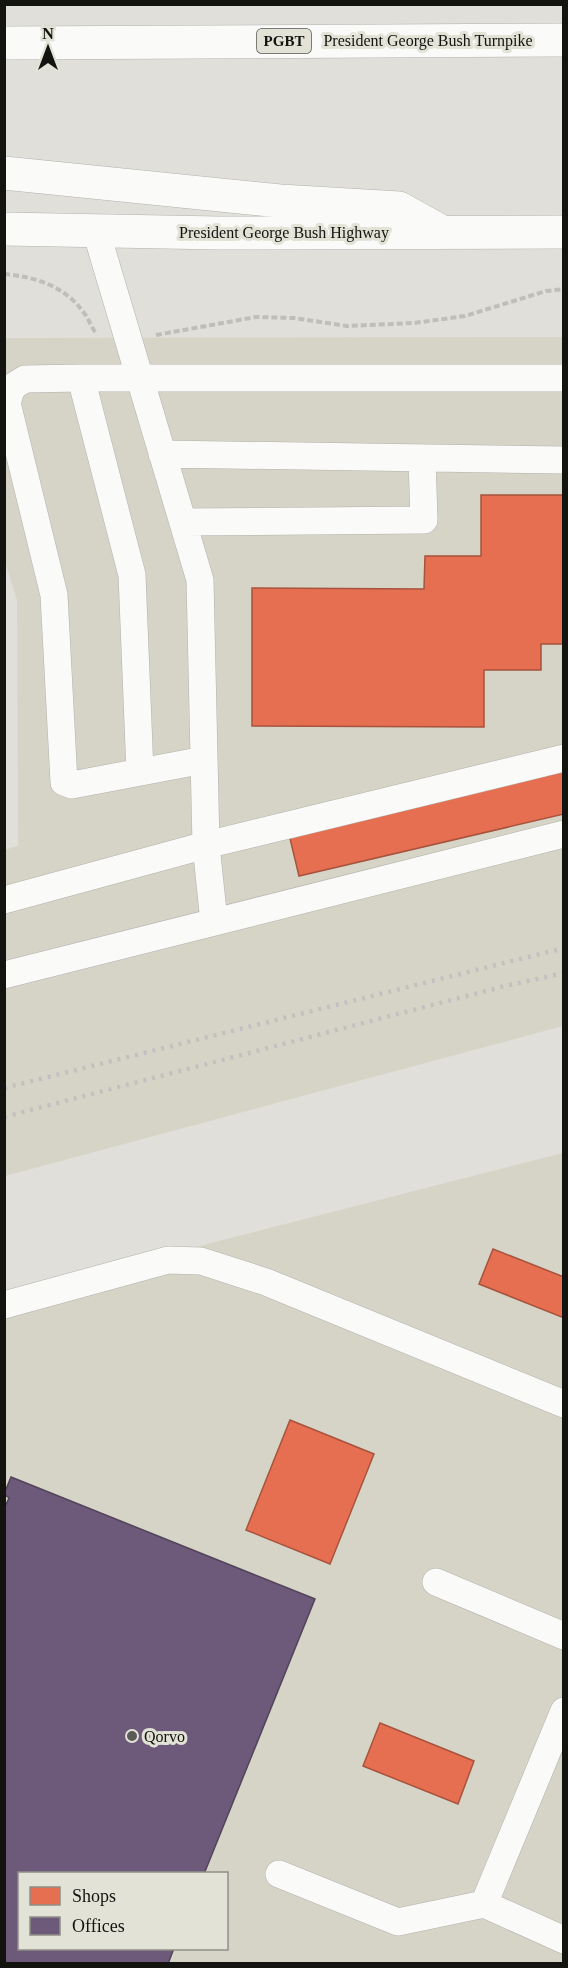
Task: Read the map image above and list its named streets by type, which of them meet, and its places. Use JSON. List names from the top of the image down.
{
  "streets": {
    "main road": ["President George Bush Turnpike", "PGBT", "President George Bush Highway"]
  },
  "places": ["Qorvo"],
  "legend": ["Shops", "Offices"],
  "north": "top"
}
